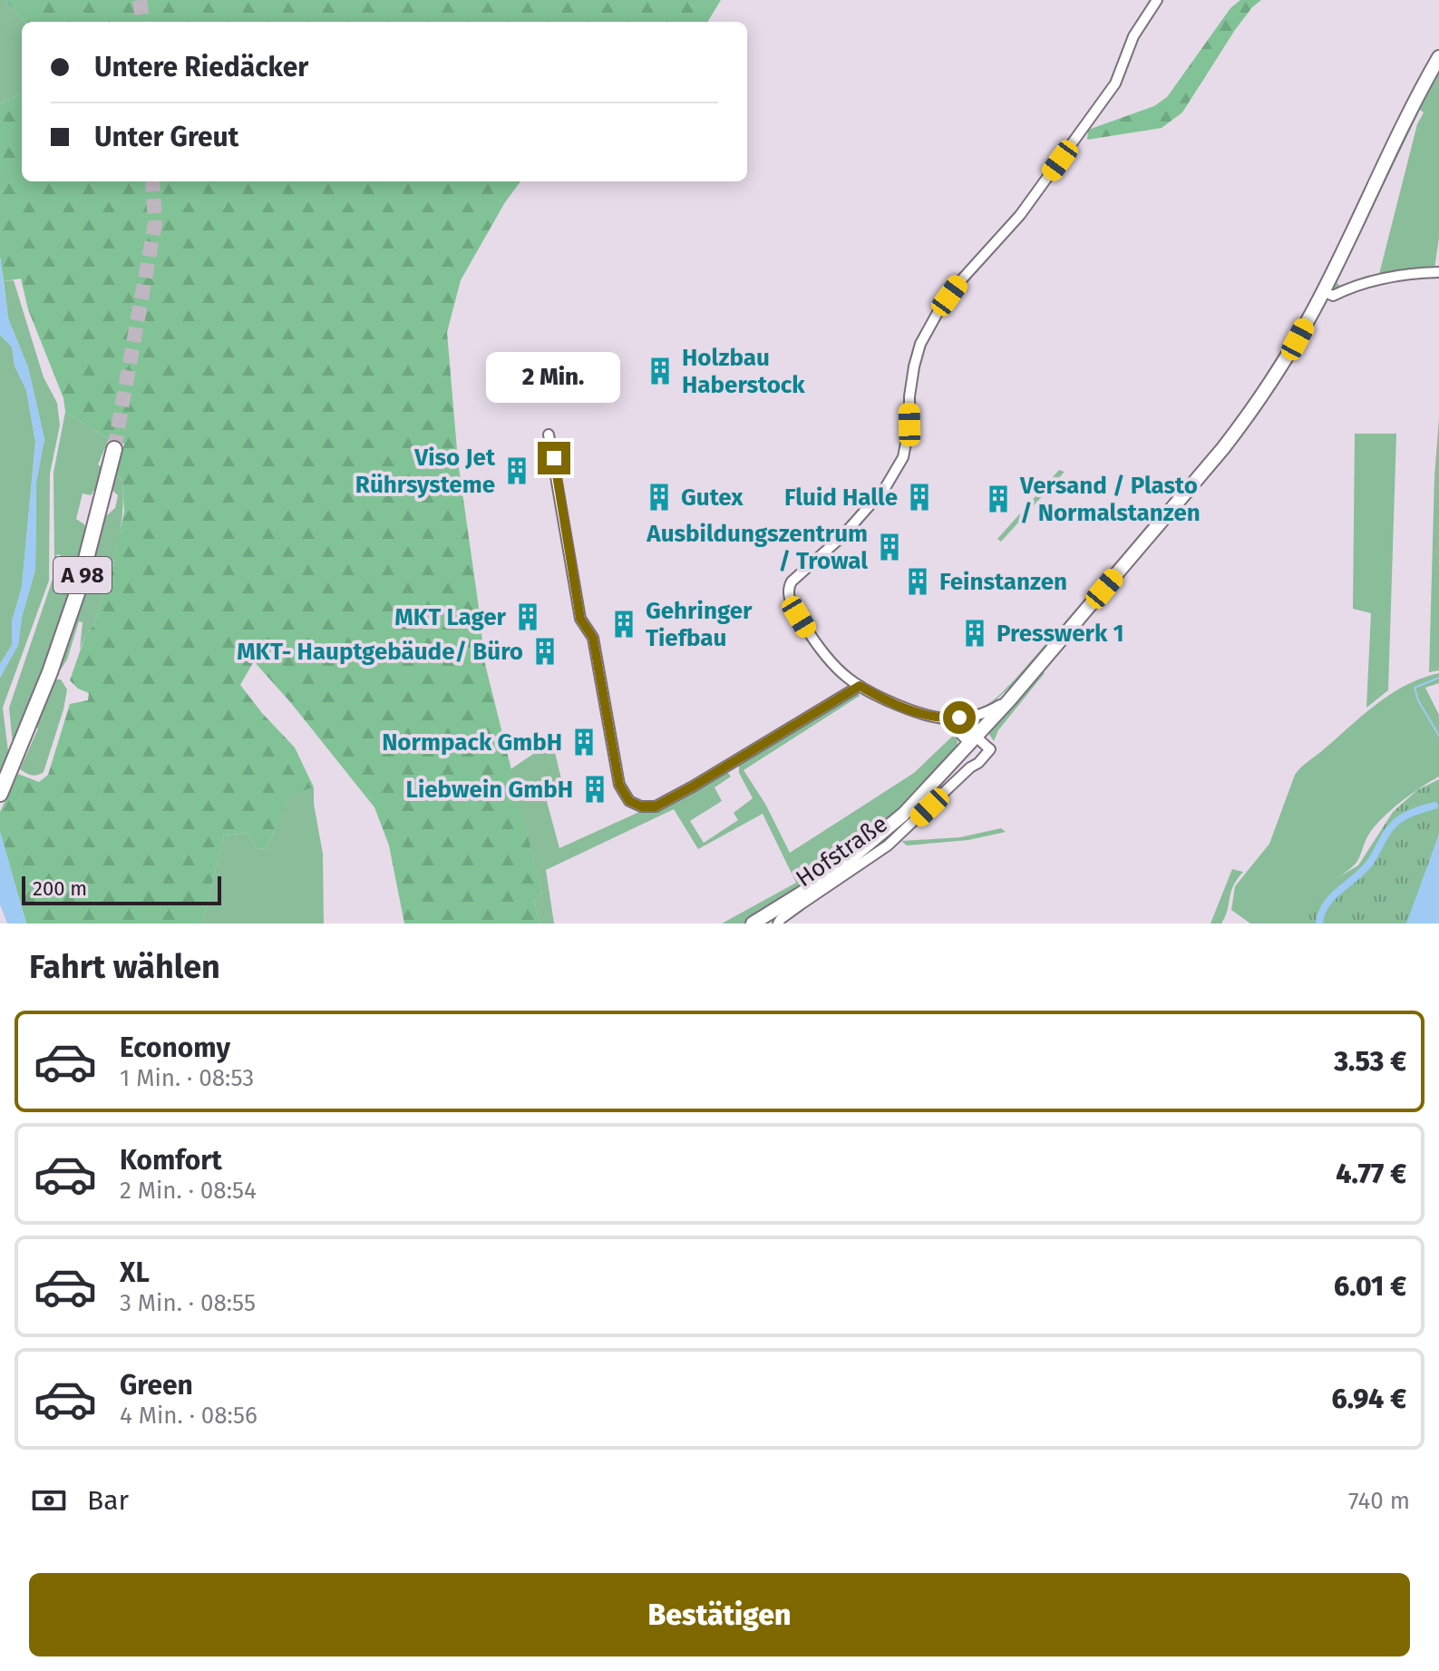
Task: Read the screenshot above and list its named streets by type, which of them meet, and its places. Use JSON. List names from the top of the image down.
{
  "streets": {
    "highway": ["A 98"],
    "street": ["Hofstraße"]
  },
  "places": {
    "building": [
      "Holzbau Haberstock",
      "Viso Jet Rührsysteme",
      "Gutex",
      "Fluid Halle",
      "Versand / Plasto / Normalstanzen",
      "Ausbildungszentrum / Trowal",
      "Feinstanzen",
      "MKT Lager",
      "Gehringer Tiefbau",
      "Presswerk 1",
      "MKT- Hauptgebäude/ Büro",
      "Normpack GmbH",
      "Liebwein GmbH"
    ]
  },
  "scale_bar": "200 m",
  "page": {
    "banner": ["Untere Riedäcker", "Unter Greut"],
    "bubble": "2 Min.",
    "scale": "200 m",
    "heading": "Fahrt wählen",
    "list": [
      {
        "name": "Economy",
        "note": "1 Min. · 08:53",
        "value": "3.53 €"
      },
      {
        "name": "Komfort",
        "note": "2 Min. · 08:54",
        "value": "4.77 €"
      },
      {
        "name": "XL",
        "note": "3 Min. · 08:55",
        "value": "6.01 €"
      },
      {
        "name": "Green",
        "note": "4 Min. · 08:56",
        "value": "6.94 €"
      }
    ],
    "pay": ["Bar", "740 m"],
    "buttons": "Bestätigen"
  }
}
